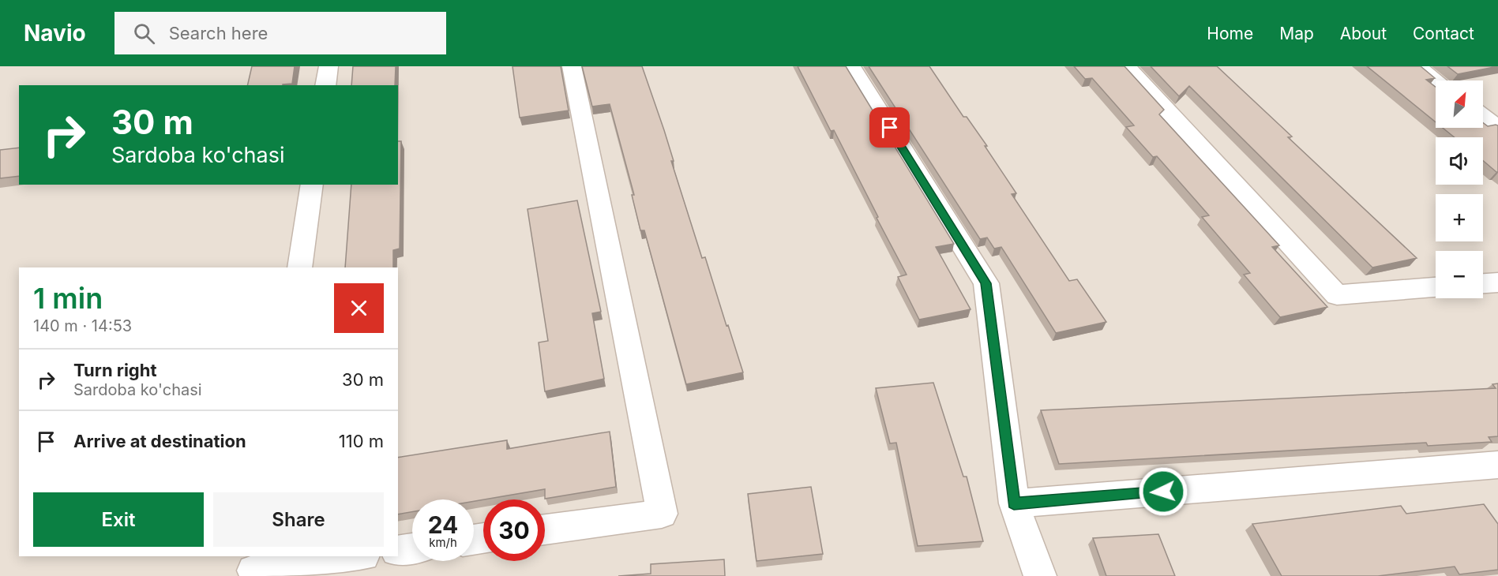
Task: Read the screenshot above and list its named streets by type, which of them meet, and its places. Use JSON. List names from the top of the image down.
{
  "north": "top right",
  "page": {
    "header": "Navio",
    "search": "Search here",
    "nav": [
      "Home",
      "Map",
      "About",
      "Contact"
    ],
    "map_buttons": ["+", "−"],
    "turn": ["30 m", "Sardoba ko'chasi"],
    "heading": ["1 min", "140 m · 14:53"],
    "list": [
      {
        "name": "Turn right",
        "note": "Sardoba ko'chasi",
        "value": "30 m"
      },
      {
        "name": "Arrive at destination",
        "value": "110 m"
      }
    ],
    "buttons": ["Exit", "Share"],
    "speed": "24 km/h",
    "limit": "30"
  }
}
